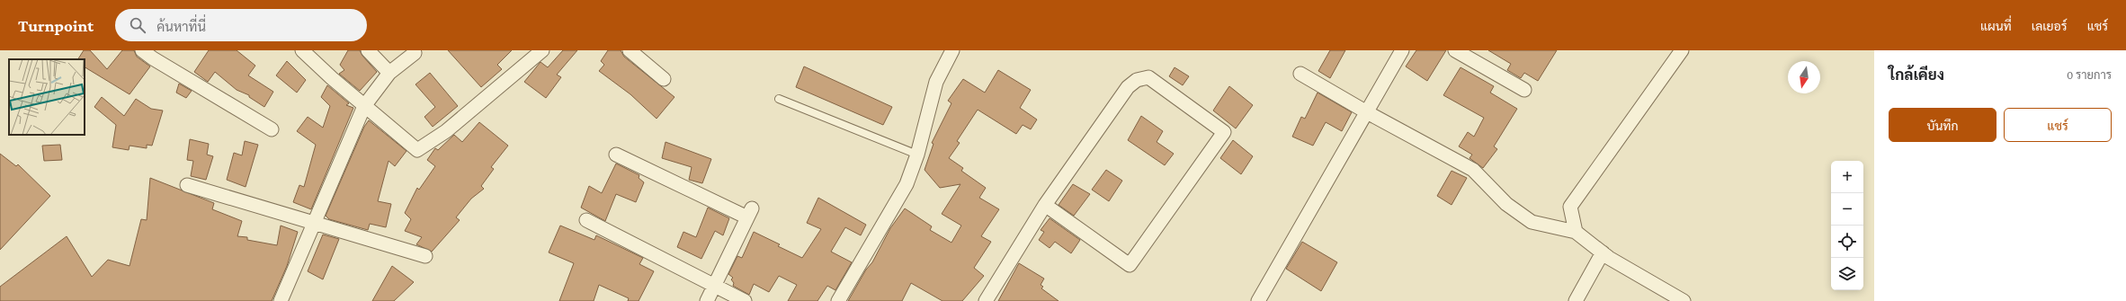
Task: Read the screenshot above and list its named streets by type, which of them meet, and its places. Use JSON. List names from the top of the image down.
{
  "north": "bottom",
  "page": {
    "header": "Turnpoint",
    "search": "ค้นหาที่นี่",
    "nav": ["แผนที่", "เลเยอร์", "แชร์"],
    "heading": ["ใกล้เคียง", "0 รายการ"],
    "buttons": ["บันทึก", "แชร์"],
    "map_buttons": ["+", "−"]
  }
}
